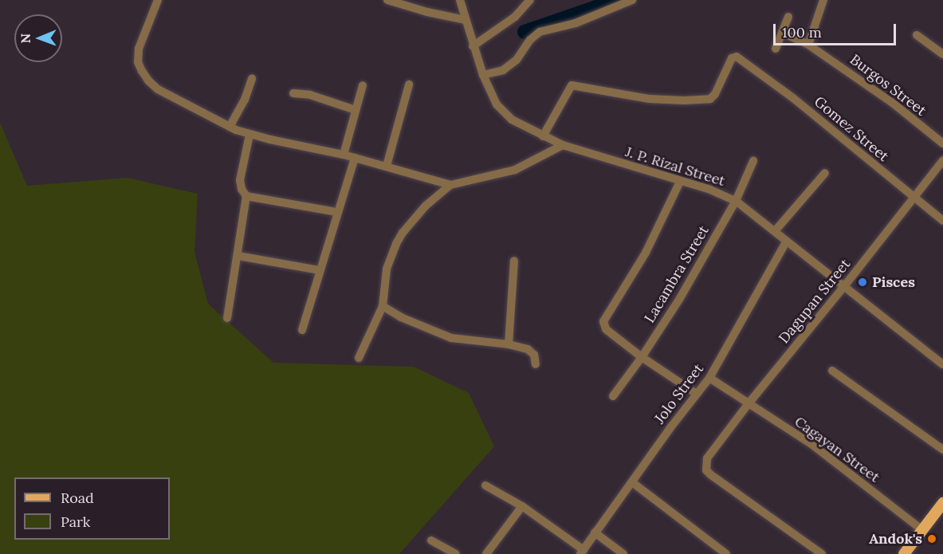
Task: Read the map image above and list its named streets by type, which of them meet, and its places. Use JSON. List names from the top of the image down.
{
  "streets": {
    "street": [
      "Burgos Street",
      "Gomez Street",
      "J. P. Rizal Street",
      "Lacambra Street",
      "Dagupan Street",
      "Jolo Street",
      "Cagayan Street"
    ]
  },
  "crossings": [
    ["Gomez Street", "J. P. Rizal Street"],
    ["Gomez Street", "Dagupan Street"],
    ["J. P. Rizal Street", "Lacambra Street"],
    ["J. P. Rizal Street", "Dagupan Street"],
    ["J. P. Rizal Street", "Jolo Street"],
    ["Dagupan Street", "Cagayan Street"],
    ["Jolo Street", "Cagayan Street"]
  ],
  "places": ["Pisces", "Andok's"],
  "legend": ["Road", "Park"],
  "scale_bar": "100 m",
  "north": "left"
}
